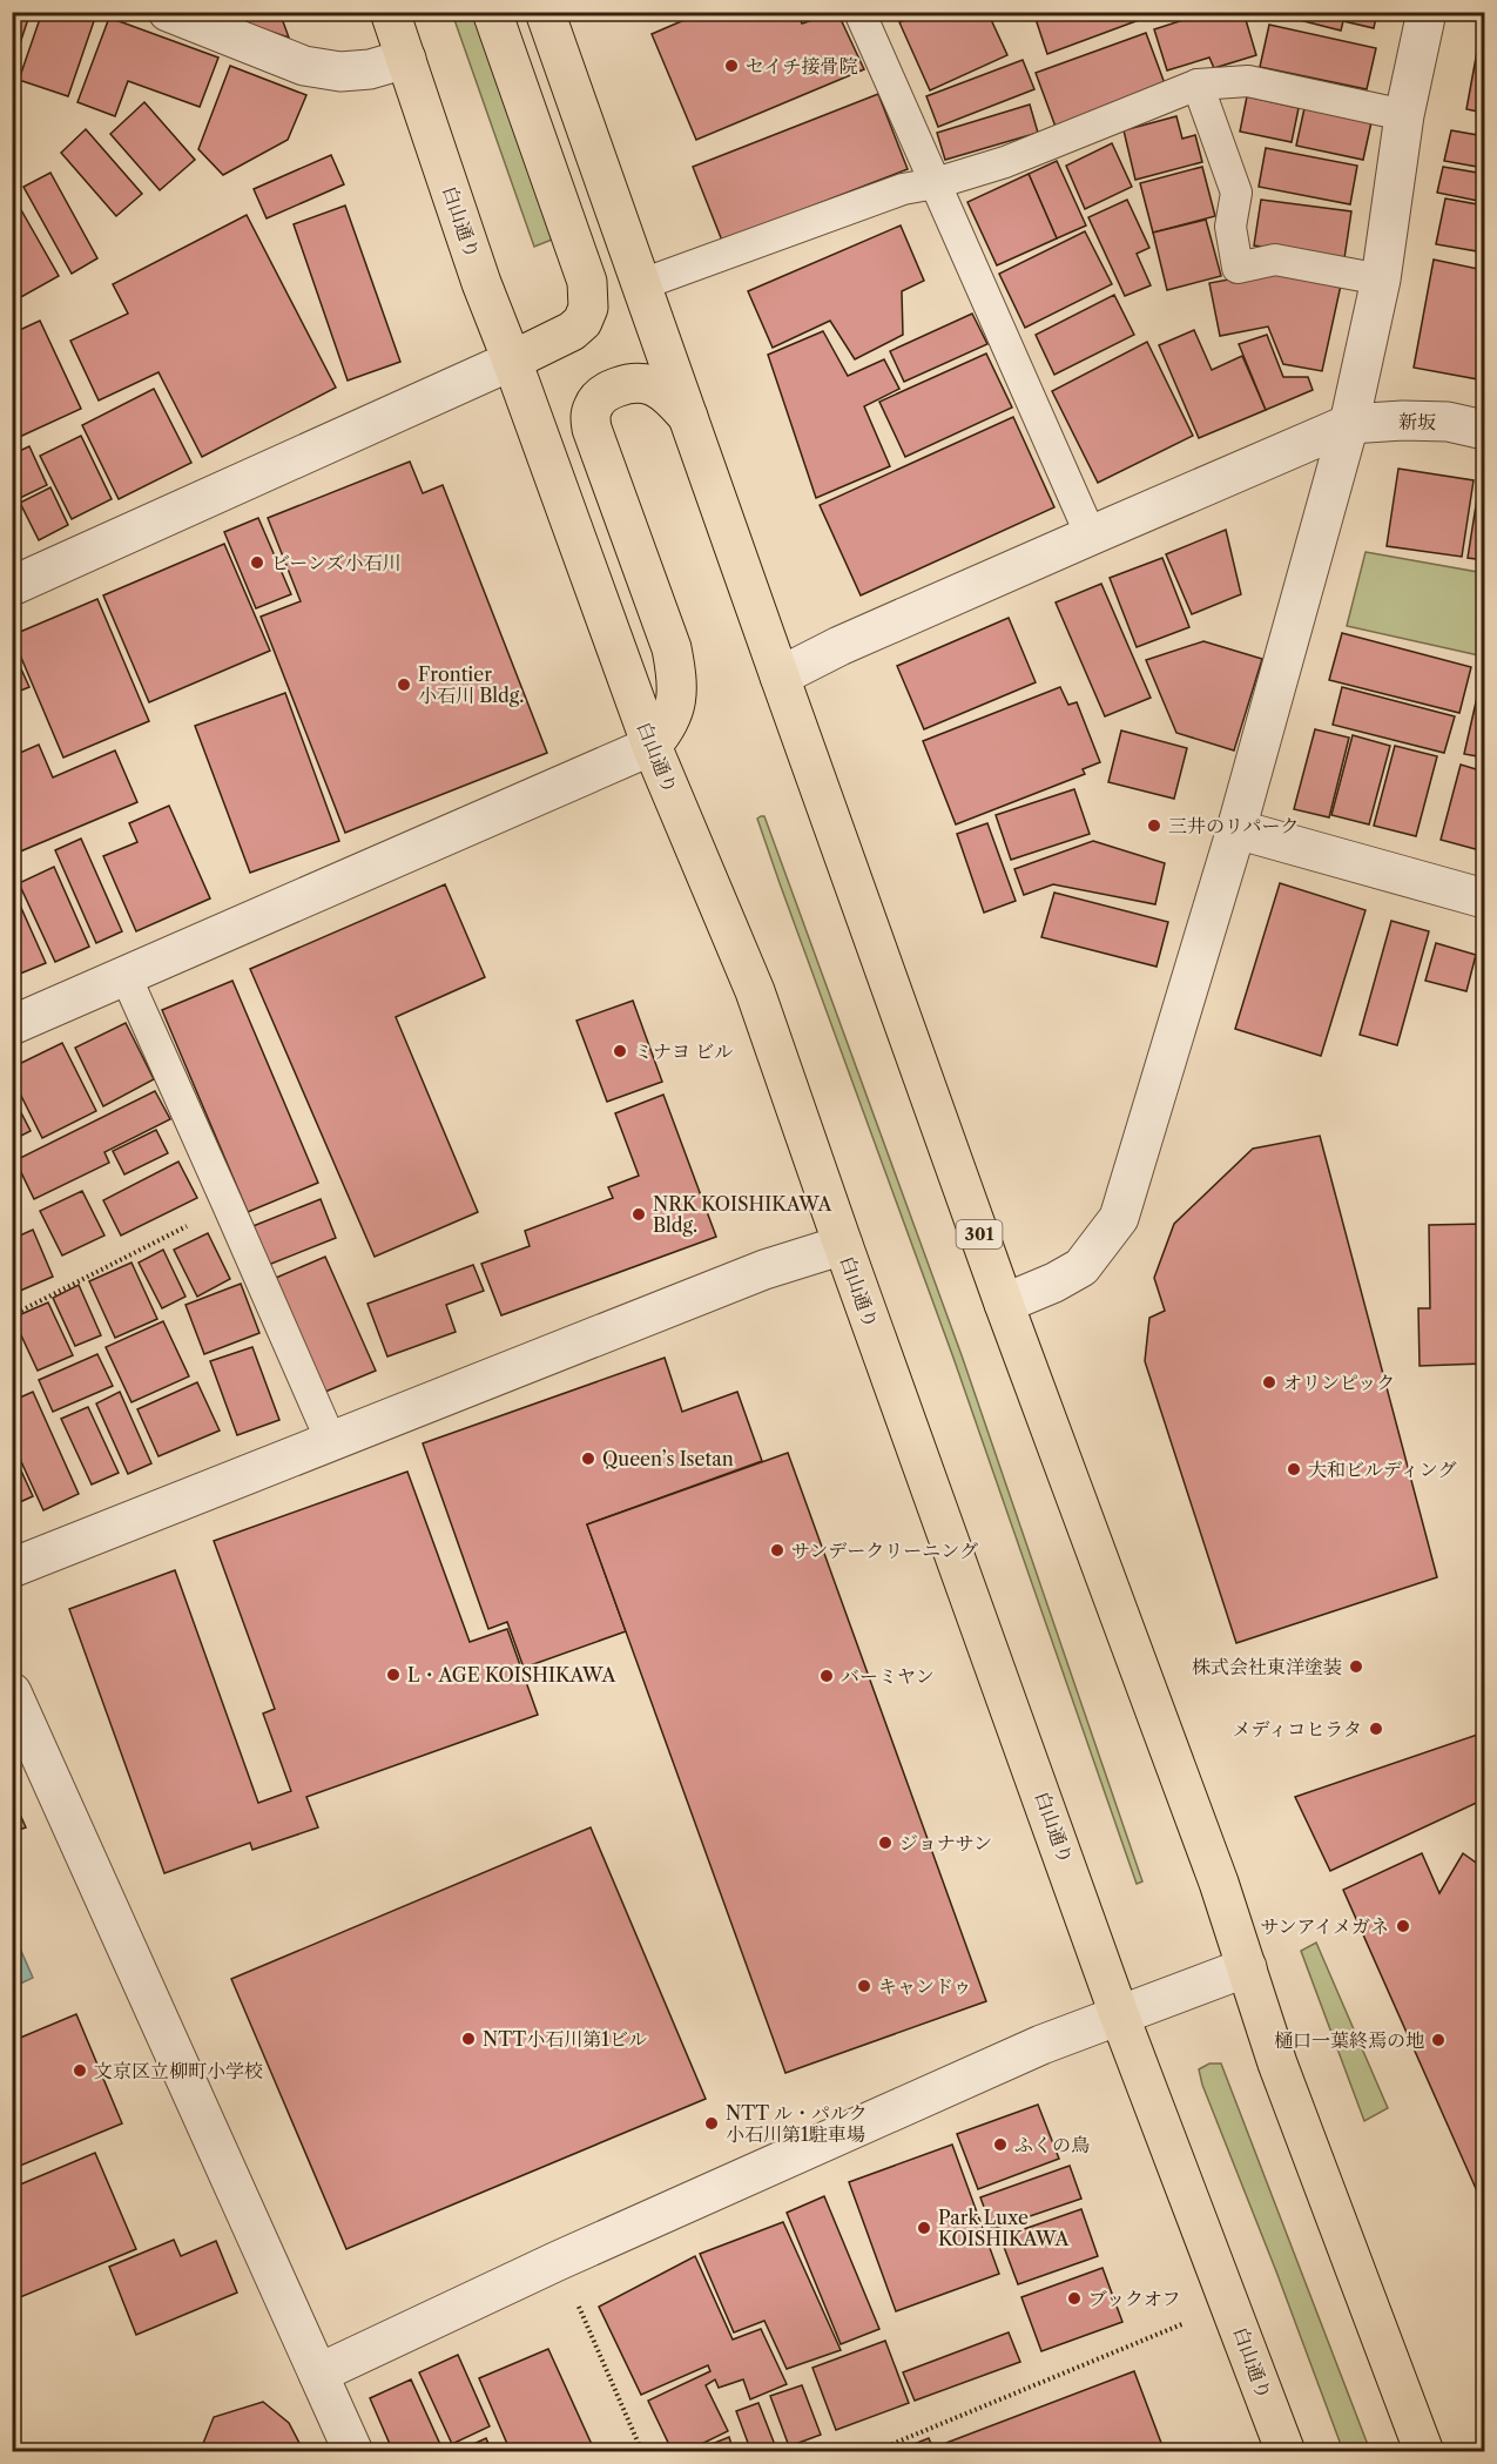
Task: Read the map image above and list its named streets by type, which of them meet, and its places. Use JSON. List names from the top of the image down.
{
  "streets": {
    "main road": ["白山通り", "301"],
    "street": ["新坂"]
  },
  "crossings": [
    ["新坂", "301"]
  ],
  "places": [
    "セイチ接骨院",
    "ビーンズ小石川",
    "Frontier 小石川 Bldg.",
    "三井のリパーク",
    "ミナヨ ビル",
    "NRK KOISHIKAWA Bldg.",
    "オリンピック",
    "Queen’s Isetan",
    "大和ビルディング",
    "サンデークリーニング",
    "株式会社東洋塗装",
    "L・AGE KOISHIKAWA",
    "バーミヤン",
    "メディコヒラタ",
    "ジョナサン",
    "サンアイメガネ",
    "キャンドゥ",
    "NTT小石川第1ビル",
    "樋口一葉終焉の地",
    "文京区立柳町小学校",
    "NTT ル・パルク 小石川第1駐車場",
    "ふくの鳥",
    "Park Luxe KOISHIKAWA",
    "ブックオフ"
  ]
}
